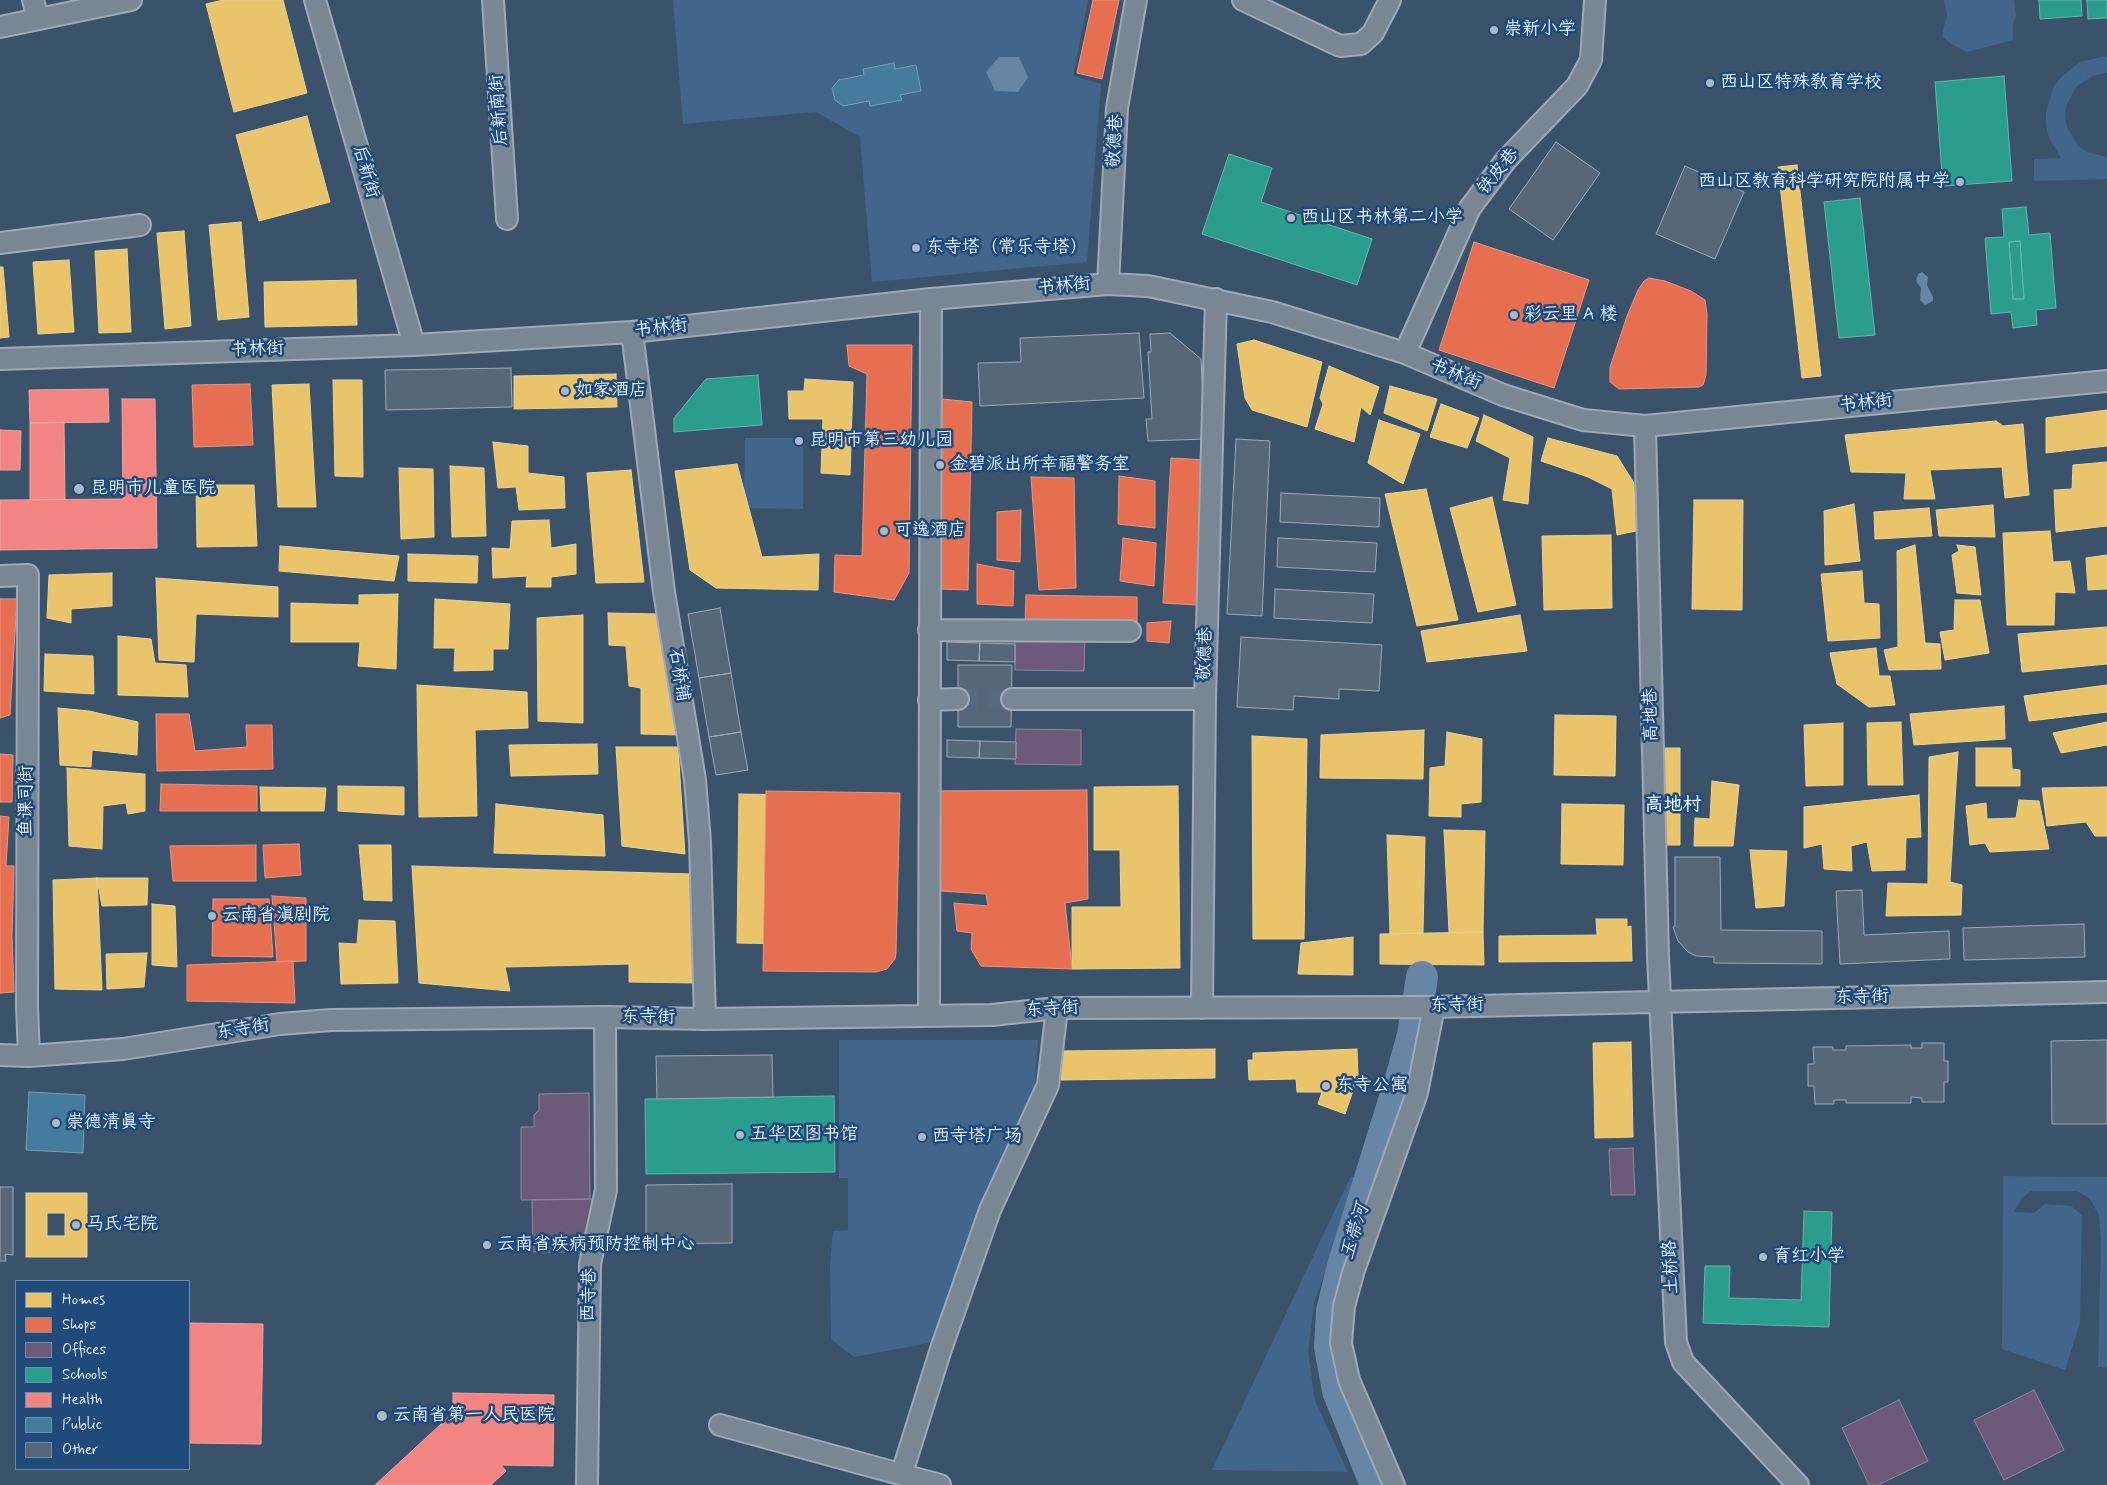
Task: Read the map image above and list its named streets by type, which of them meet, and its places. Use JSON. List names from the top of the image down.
{
  "streets": {
    "street": [
      "后新南街",
      "敬德巷",
      "后新街",
      "铁皮巷",
      "书林街",
      "石桥铺",
      "高地巷",
      "鱼课司街",
      "东寺街",
      "土桥路",
      "西寺巷"
    ]
  },
  "crossings": [
    ["敬德巷", "书林街"],
    ["敬德巷", "东寺街"],
    ["后新街", "书林街"],
    ["铁皮巷", "书林街"],
    ["书林街", "石桥铺"],
    ["书林街", "高地巷"],
    ["石桥铺", "东寺街"],
    ["高地巷", "东寺街"],
    ["高地巷", "土桥路"],
    ["鱼课司街", "东寺街"],
    ["东寺街", "土桥路"],
    ["东寺街", "西寺巷"]
  ],
  "districts": ["高地村"],
  "water": ["玉带河"],
  "places": [
    "崇新小学",
    "西山区特殊教育学校",
    "西山区教育科学研究院附属中学",
    "西山区书林第二小学",
    "东寺塔（常乐寺塔）",
    "彩云里 A 楼",
    "如家酒店",
    "昆明市第三幼儿园",
    "金碧派出所幸福警务室",
    "昆明市儿童医院",
    "可逸酒店",
    "云南省滇剧院",
    "东寺公寓",
    "崇德清真寺",
    "五华区图书馆",
    "西寺塔广场",
    "马氏宅院",
    "云南省疾病预防控制中心",
    "育红小学",
    "云南省第一人民医院"
  ],
  "legend": [
    "Homes",
    "Shops",
    "Offices",
    "Schools",
    "Health",
    "Public",
    "Other"
  ]
}
